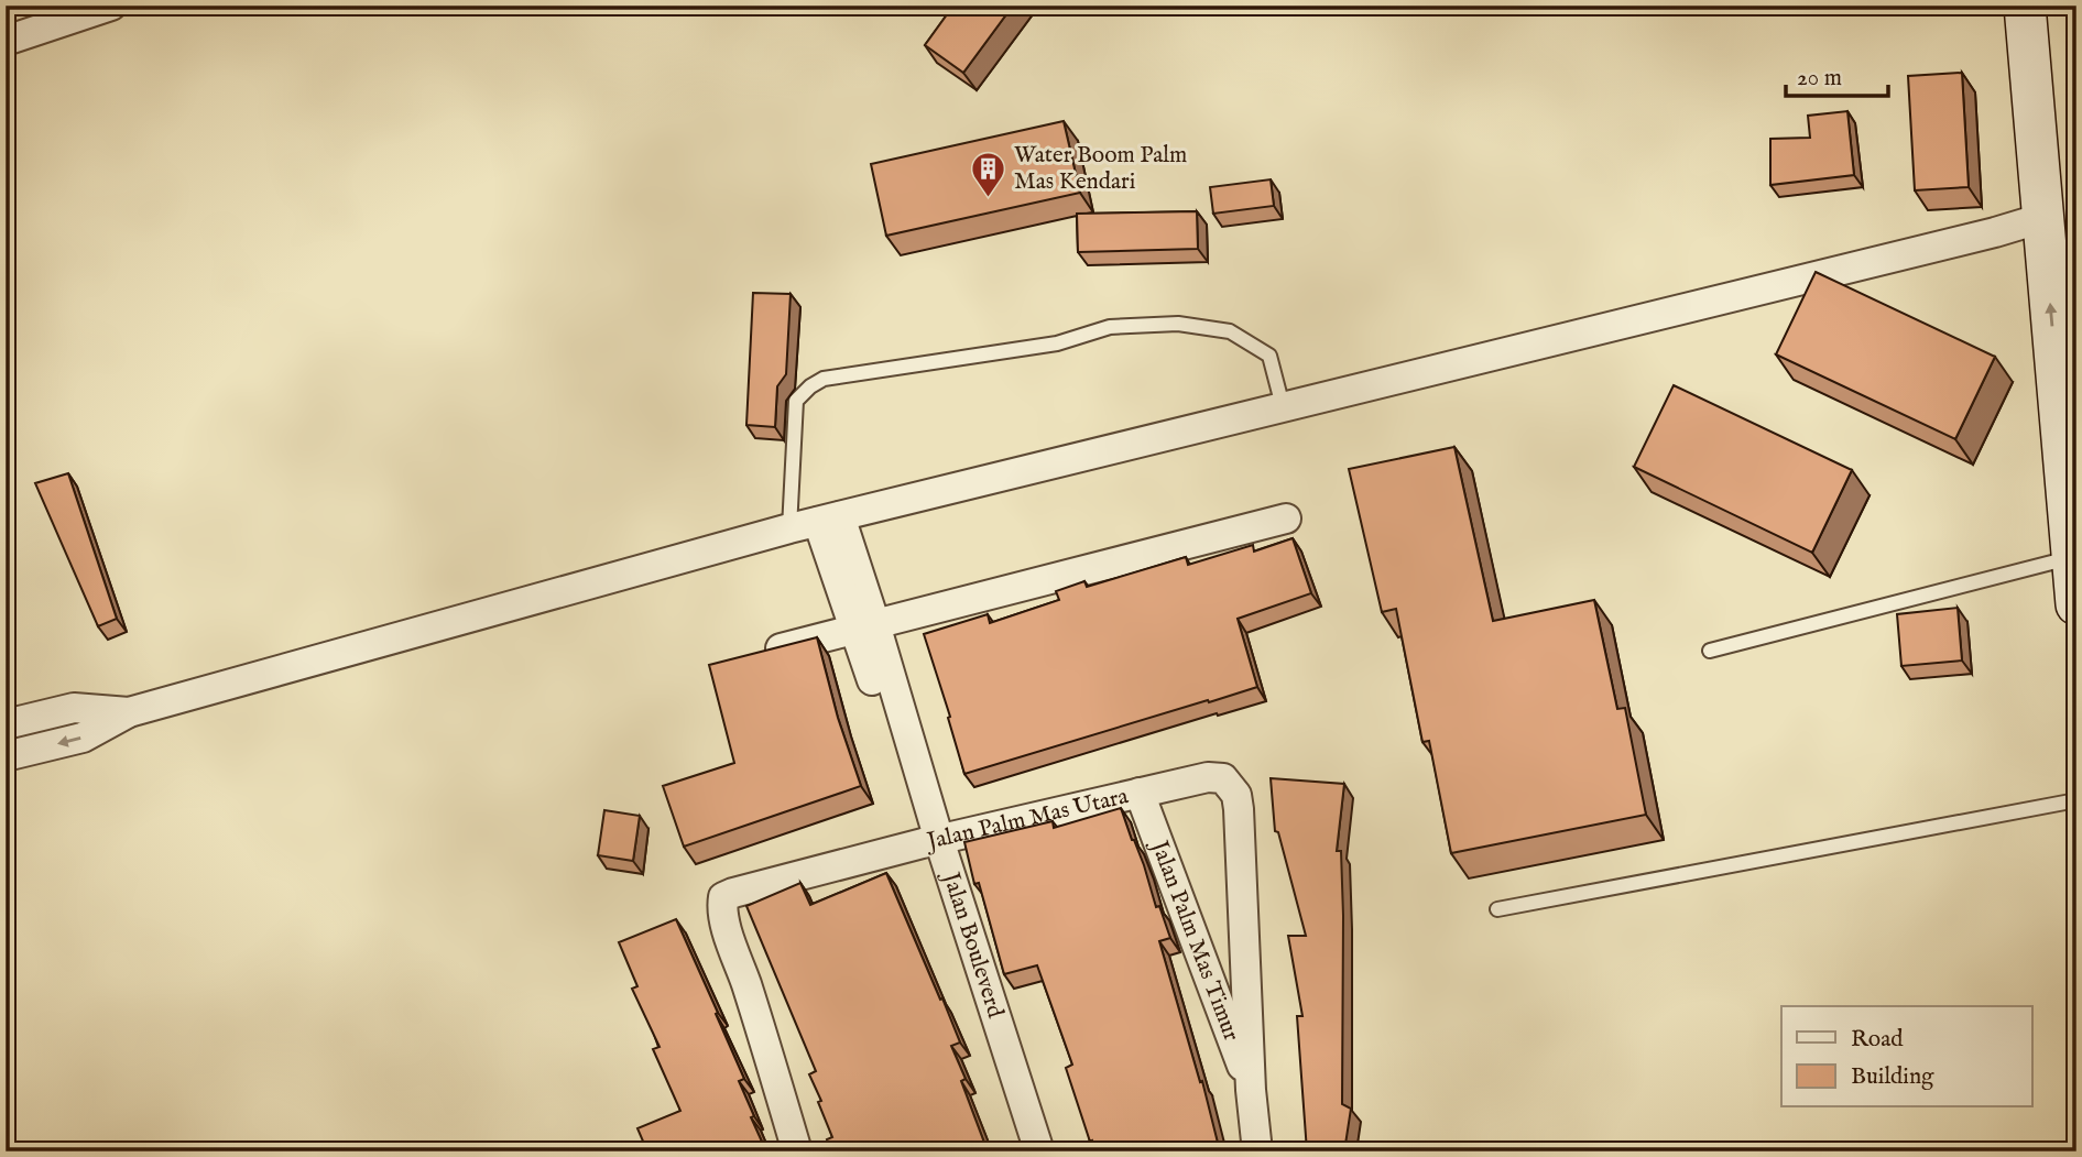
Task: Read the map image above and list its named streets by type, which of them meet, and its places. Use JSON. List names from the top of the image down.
{
  "streets": {
    "street": ["Jalan Palm Mas Utara", "Jalan Palm Mas Timur", "Jalan Bouleverd"]
  },
  "crossings": [
    ["Jalan Palm Mas Utara", "Jalan Palm Mas Timur"],
    ["Jalan Palm Mas Utara", "Jalan Bouleverd"]
  ],
  "places": {
    "building": ["Water Boom Palm Mas Kendari"]
  },
  "legend": ["Road", "Building"],
  "scale_bar": "20 m"
}
